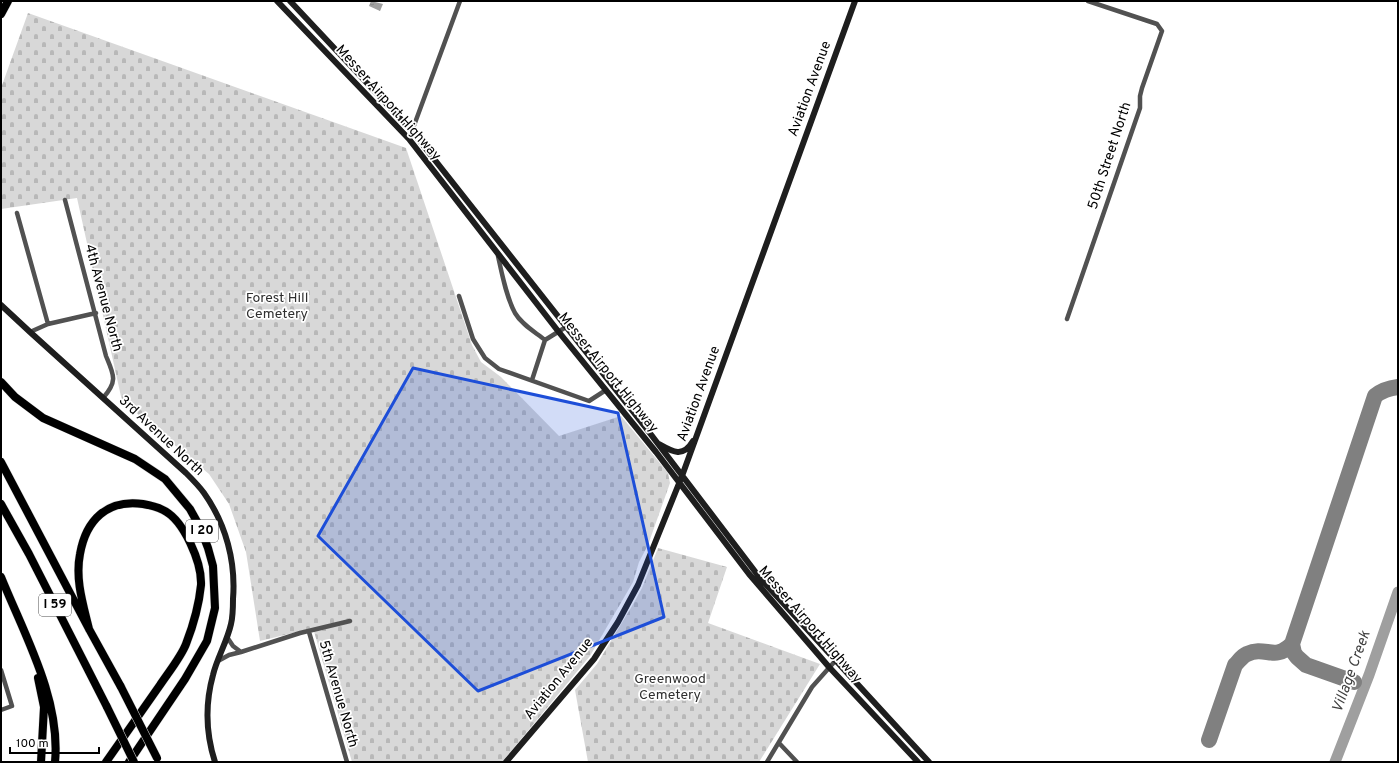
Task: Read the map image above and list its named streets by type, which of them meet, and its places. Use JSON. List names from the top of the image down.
{
  "streets": {
    "highway": ["I 20", "I 59"],
    "main road": ["Aviation Avenue", "Messer Airport Highway", "3rd Avenue North"],
    "street": ["50th Street North", "4th Avenue North", "5th Avenue North"]
  },
  "crossings": [
    ["Aviation Avenue", "Messer Airport Highway"],
    ["4th Avenue North", "3rd Avenue North"]
  ],
  "water": ["Village Creek"],
  "parks": ["Forest Hill Cemetery", "Greenwood Cemetery"],
  "scale_bar": "100 m"
}
